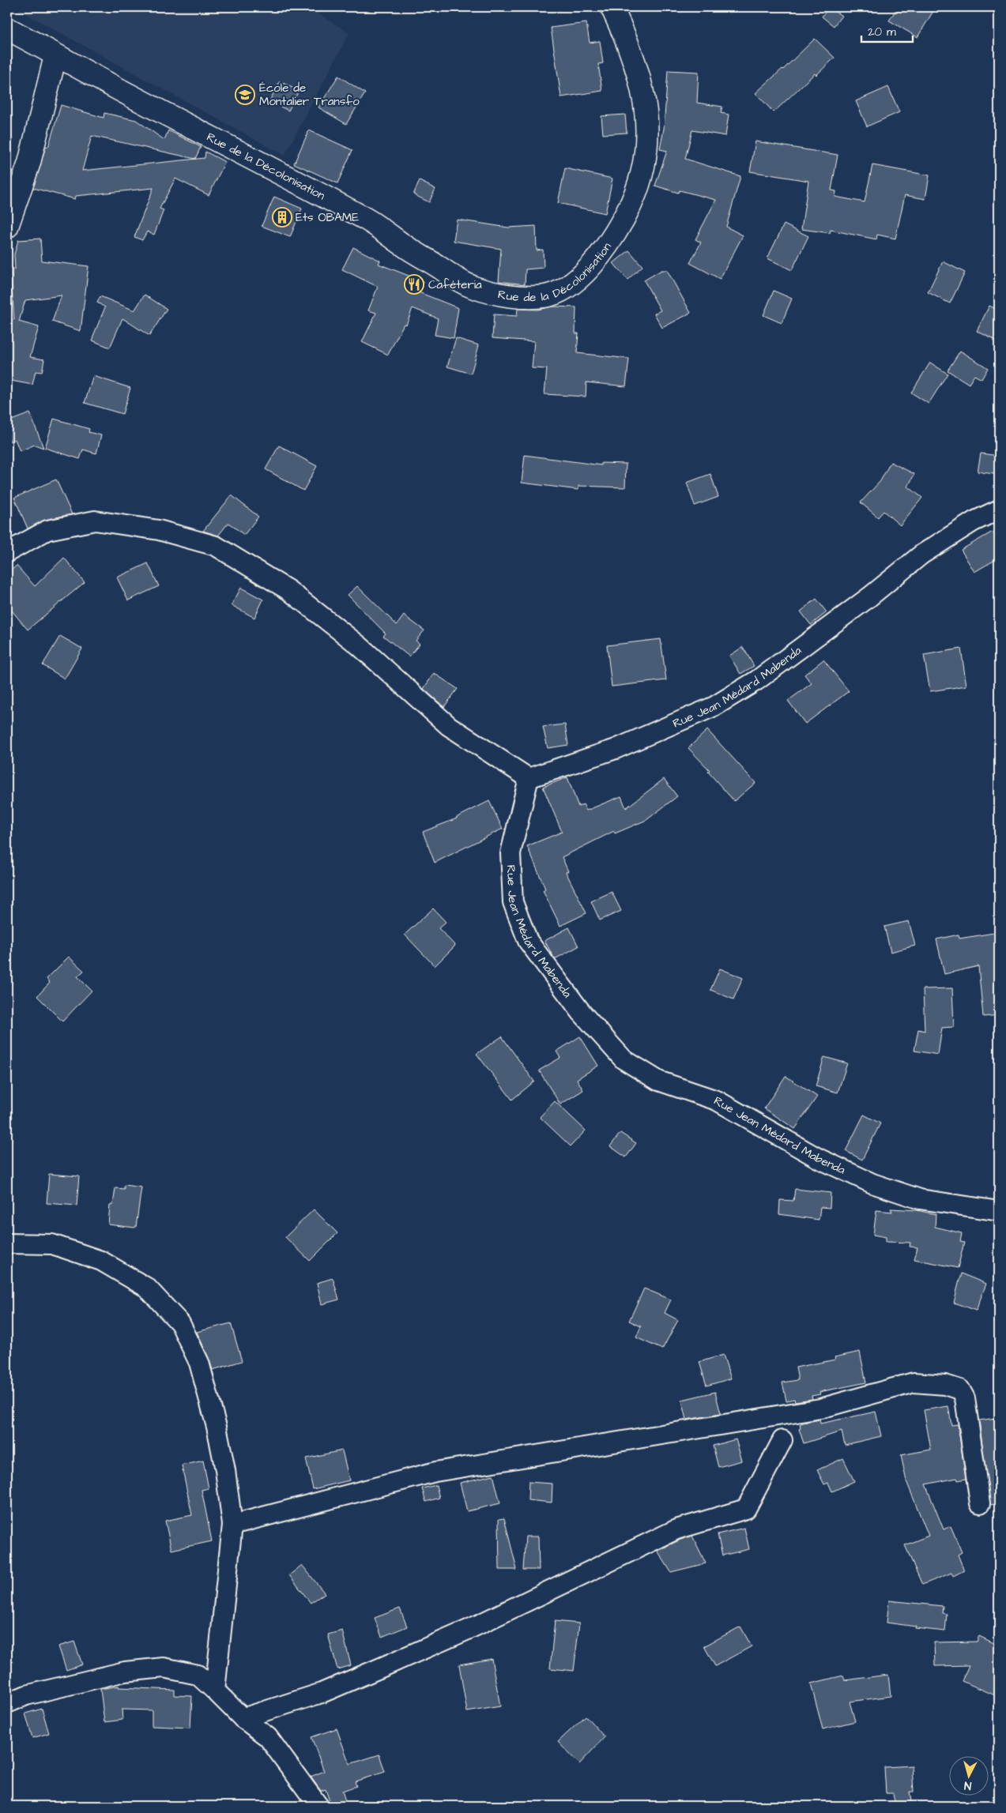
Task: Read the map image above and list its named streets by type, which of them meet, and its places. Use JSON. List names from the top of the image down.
{
  "streets": {
    "street": ["Rue de la Décolonisation", "Rue Jean Médard Mabenda"]
  },
  "places": {
    "school or university": ["École de Montalier Transfo"],
    "building": ["Ets OBAME"],
    "restaurant": ["Caféteria"]
  },
  "scale_bar": "20 m",
  "north": "bottom"
}
